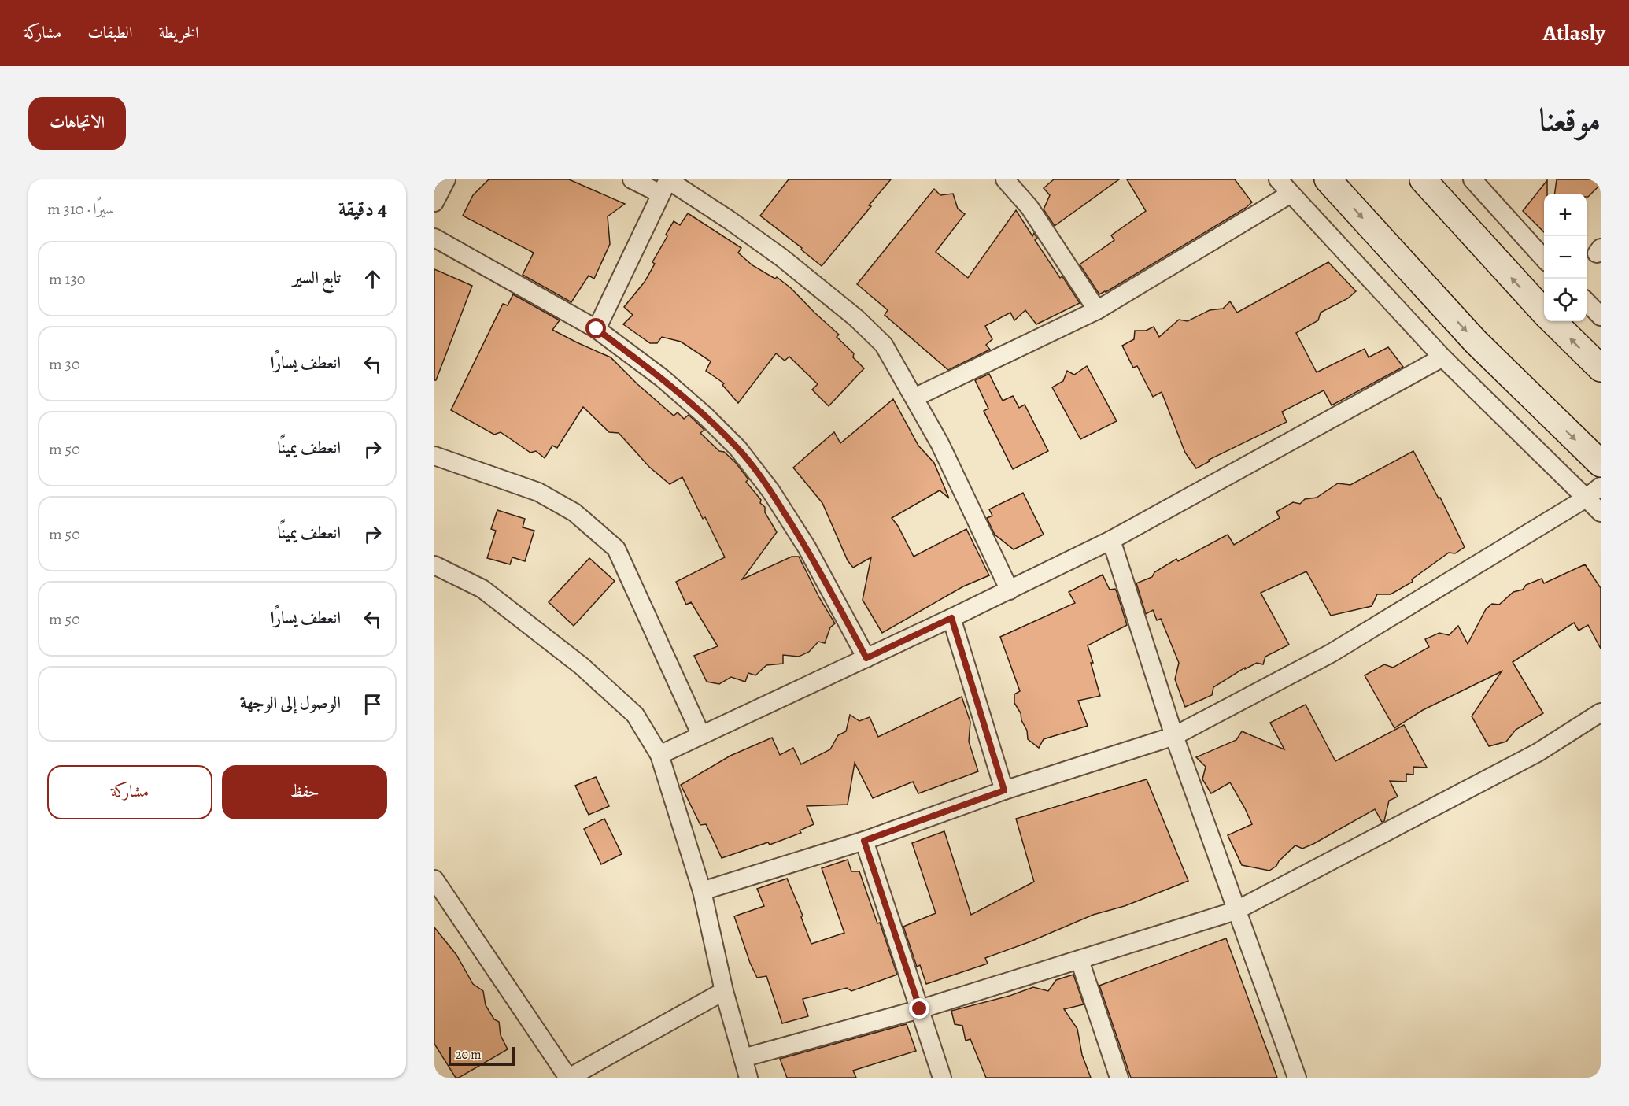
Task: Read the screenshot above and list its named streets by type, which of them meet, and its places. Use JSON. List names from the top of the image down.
{
  "scale_bar": "20 m",
  "page": {
    "header": "Atlasly",
    "nav": ["الخريطة", "الطبقات", "مشاركة"],
    "title": "موقعنا",
    "buttons": [
      "الاتجاهات",
      ["حفظ", "مشاركة"]
    ],
    "heading": ["4 دقيقة", "سيرًا · 310 m"],
    "map_buttons": ["+", "−"],
    "list": [
      ["تابع السير", "130 m"],
      ["انعطف يسارًا", "30 m"],
      ["انعطف يمينًا", "50 m"],
      ["انعطف يمينًا", "50 m"],
      ["انعطف يسارًا", "50 m"],
      "الوصول إلى الوجهة"
    ],
    "scale": "20 m"
  }
}
